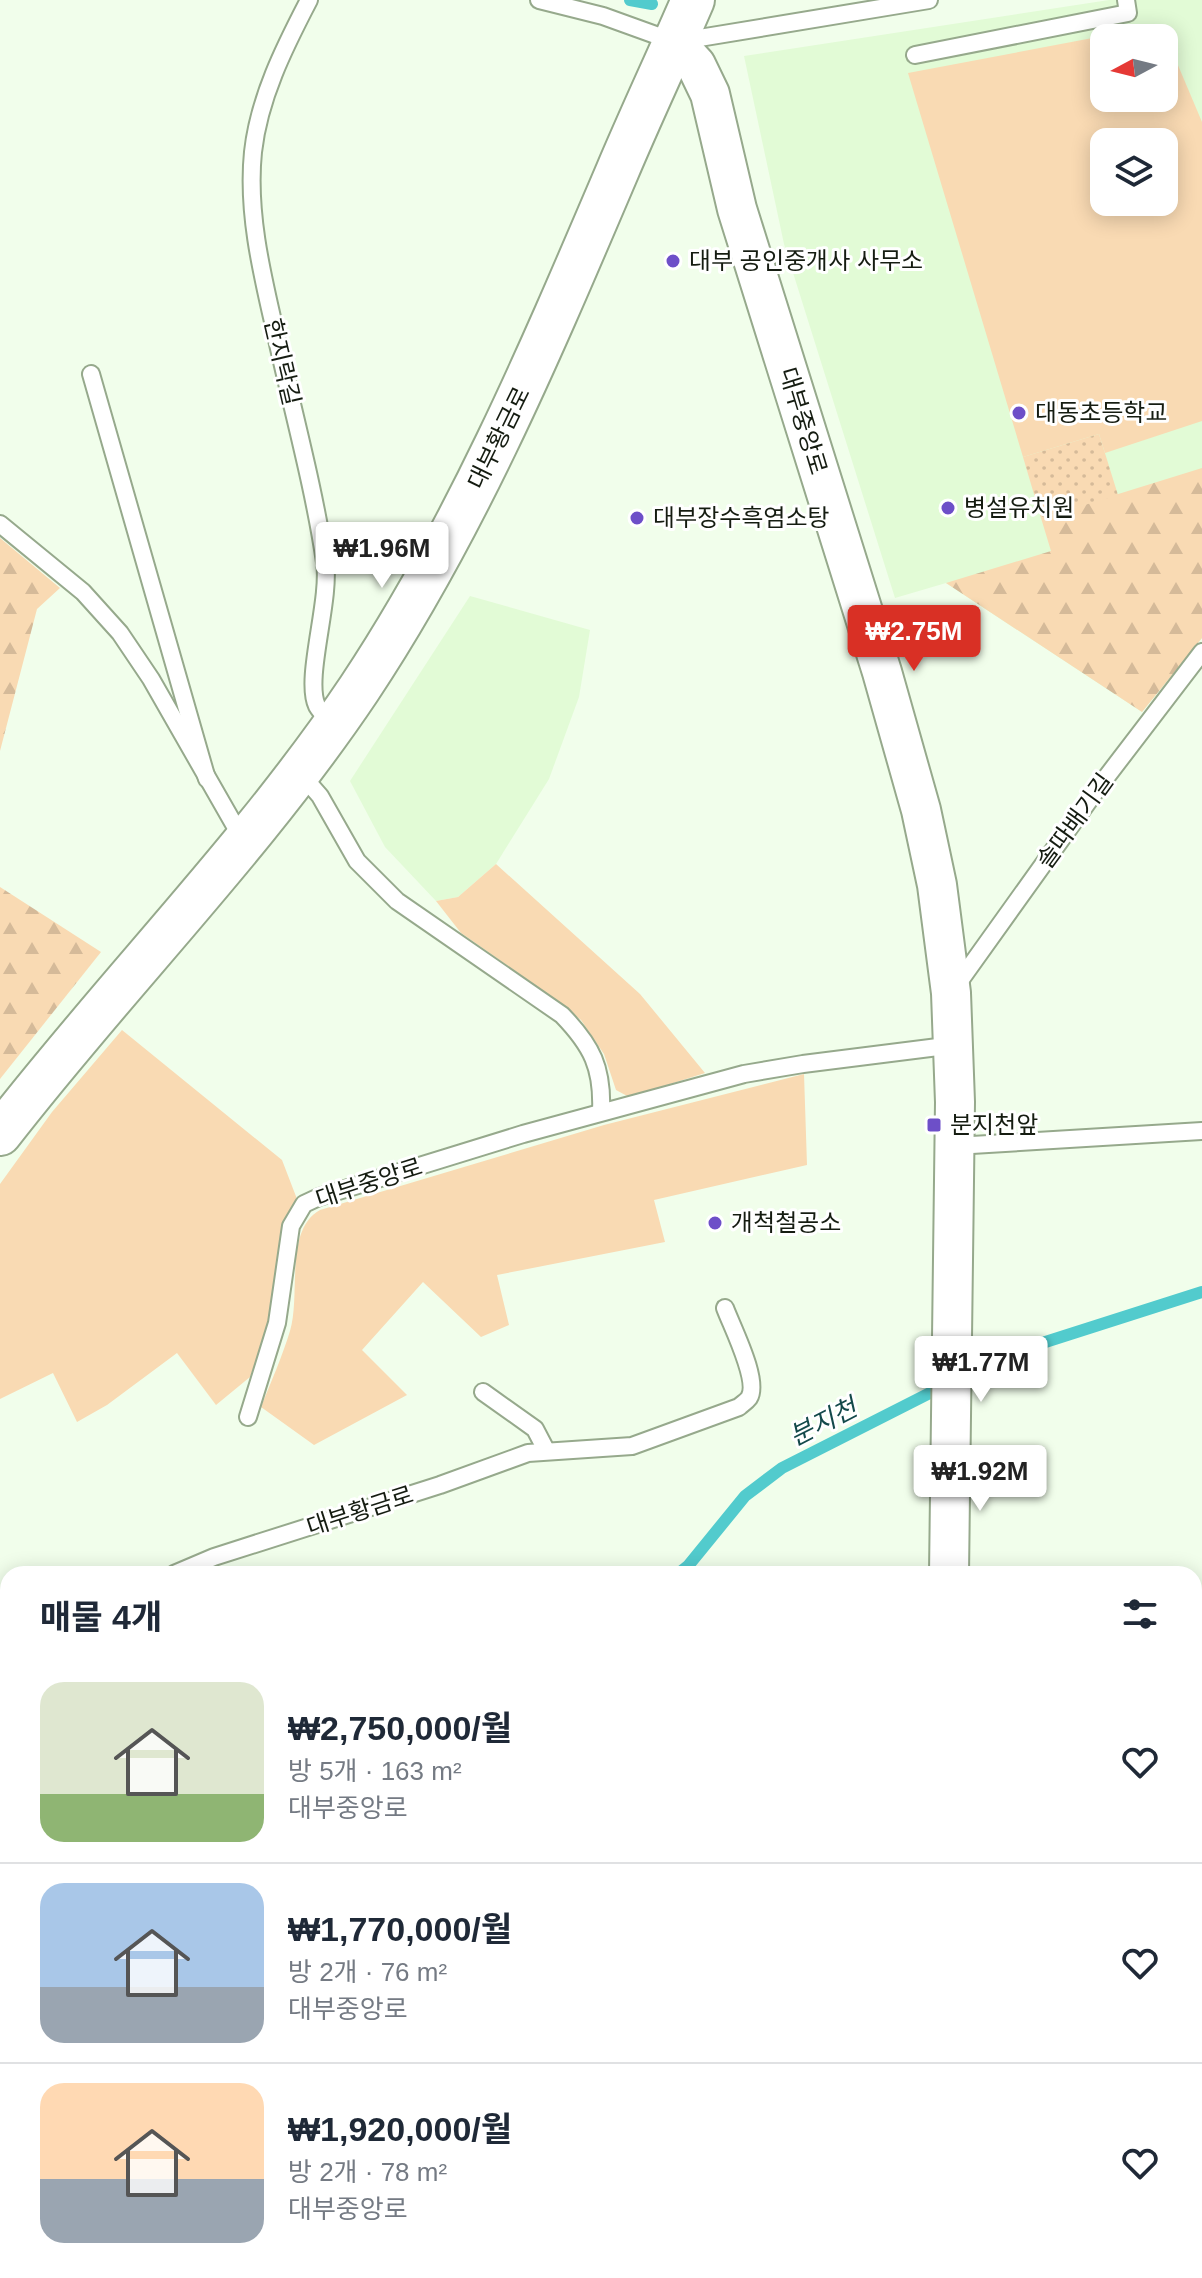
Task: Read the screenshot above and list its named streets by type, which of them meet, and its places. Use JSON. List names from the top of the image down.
{
  "streets": {
    "main road": ["대부황금로"],
    "street": ["대부중앙로"],
    "lane": ["한지락길", "솔따배기길"]
  },
  "crossings": [
    ["한지락길", "대부황금로"],
    ["대부중앙로", "대부황금로"],
    ["대부중앙로", "솔따배기길"]
  ],
  "water": ["분지천"],
  "places": {
    "other": [
      "대부 공인중개사 사무소",
      "대동초등학교",
      "병설유치원",
      "대부장수흑염소탕",
      "개척철공소"
    ],
    "transit": ["분지천앞"]
  },
  "north": "left",
  "page": {
    "price": [
      "₩1.96M",
      "₩2.75M",
      "₩1.77M",
      "₩1.92M"
    ],
    "heading": "매물 4개",
    "list": [
      {
        "name": "₩2,750,000/월",
        "note": "방 5개 · 163 m² · 대부중앙로"
      },
      {
        "name": "₩1,770,000/월",
        "note": "방 2개 · 76 m² · 대부중앙로"
      },
      {
        "name": "₩1,920,000/월",
        "note": "방 2개 · 78 m² · 대부중앙로"
      }
    ]
  }
}
